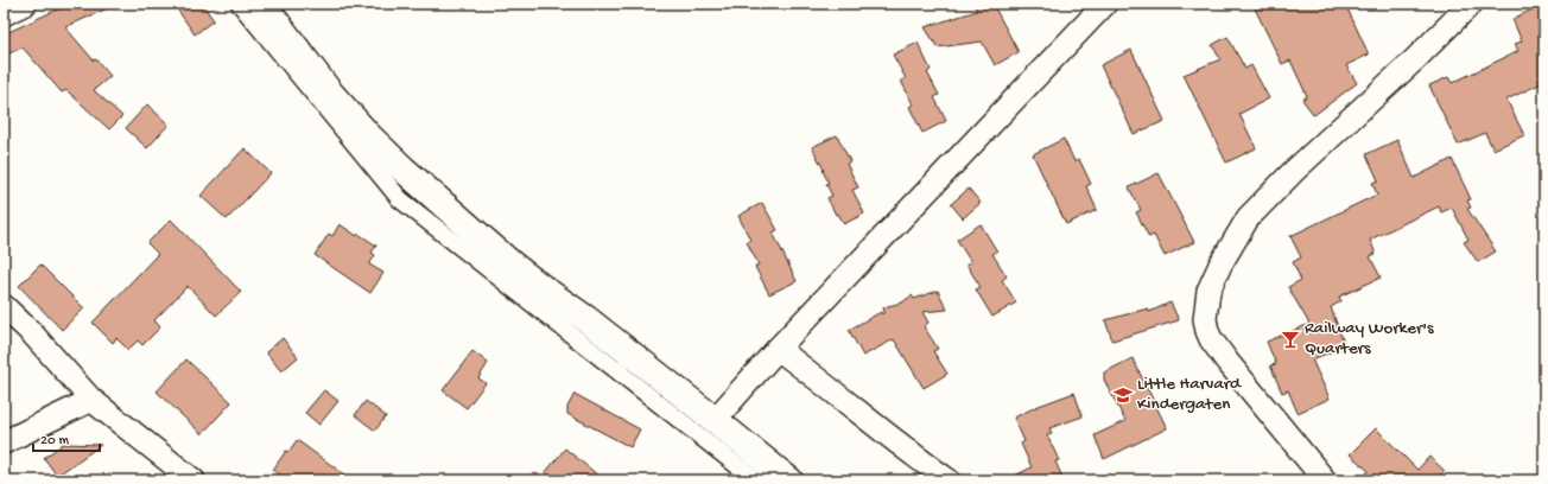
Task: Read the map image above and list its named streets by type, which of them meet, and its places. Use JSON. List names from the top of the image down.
{
  "places": {
    "bar": ["Railway Worker's Quarters"],
    "school or university": ["Little Harvard Kindergaten"]
  },
  "scale_bar": "20 m"
}
